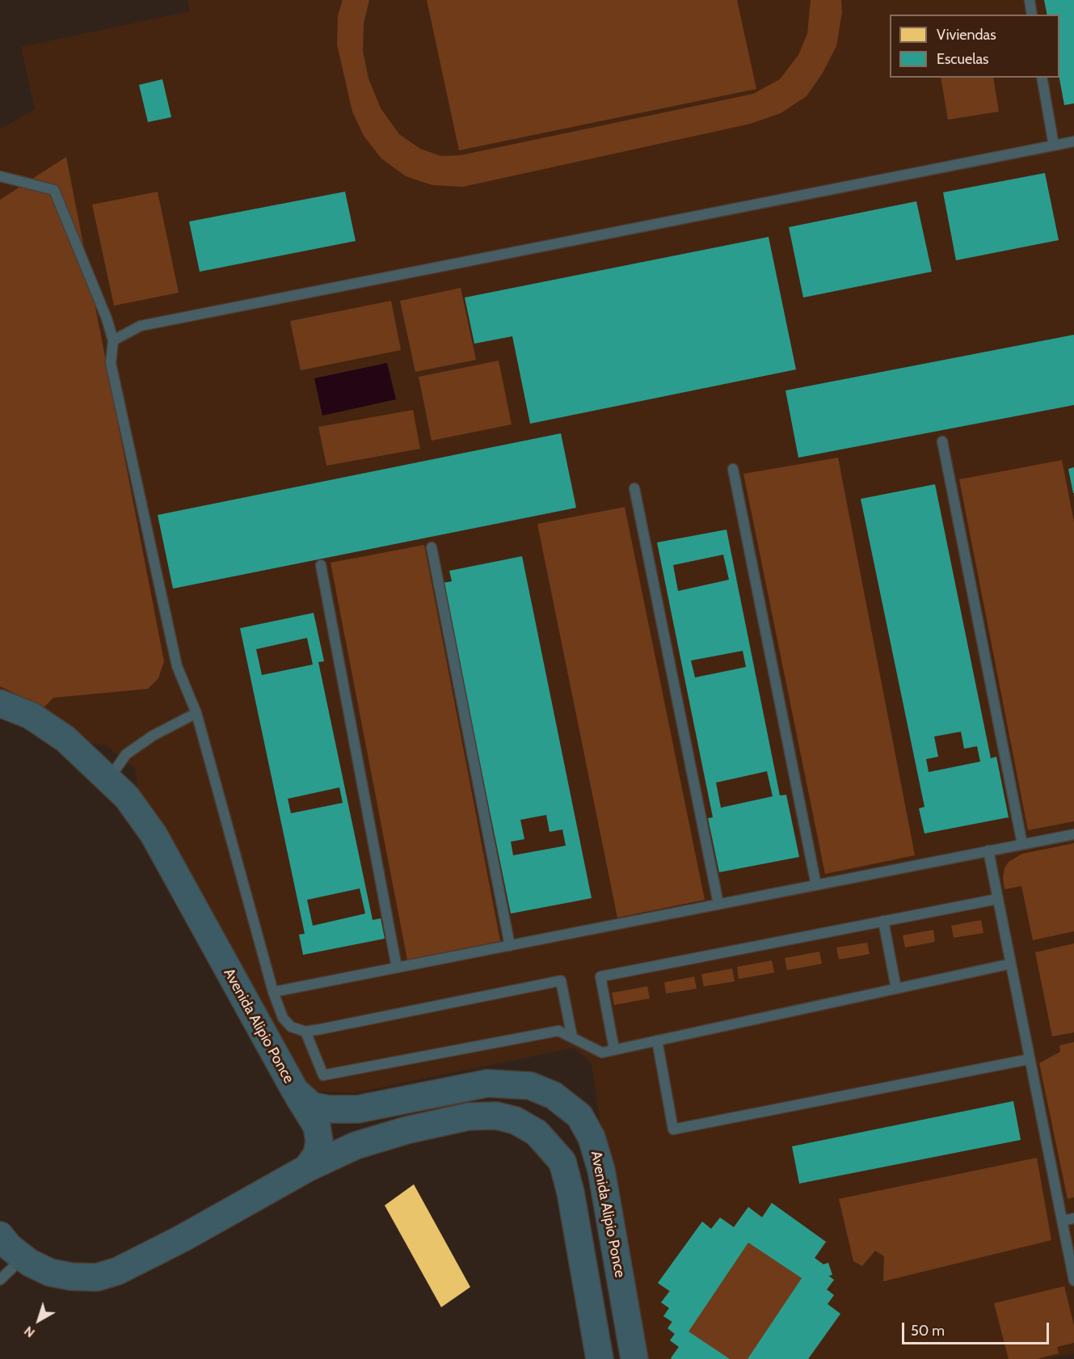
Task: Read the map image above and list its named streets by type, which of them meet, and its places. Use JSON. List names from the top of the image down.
{
  "streets": {
    "main road": ["Avenida Alipio Ponce"]
  },
  "legend": ["Viviendas", "Escuelas"],
  "scale_bar": "50 m",
  "north": "bottom left"
}
